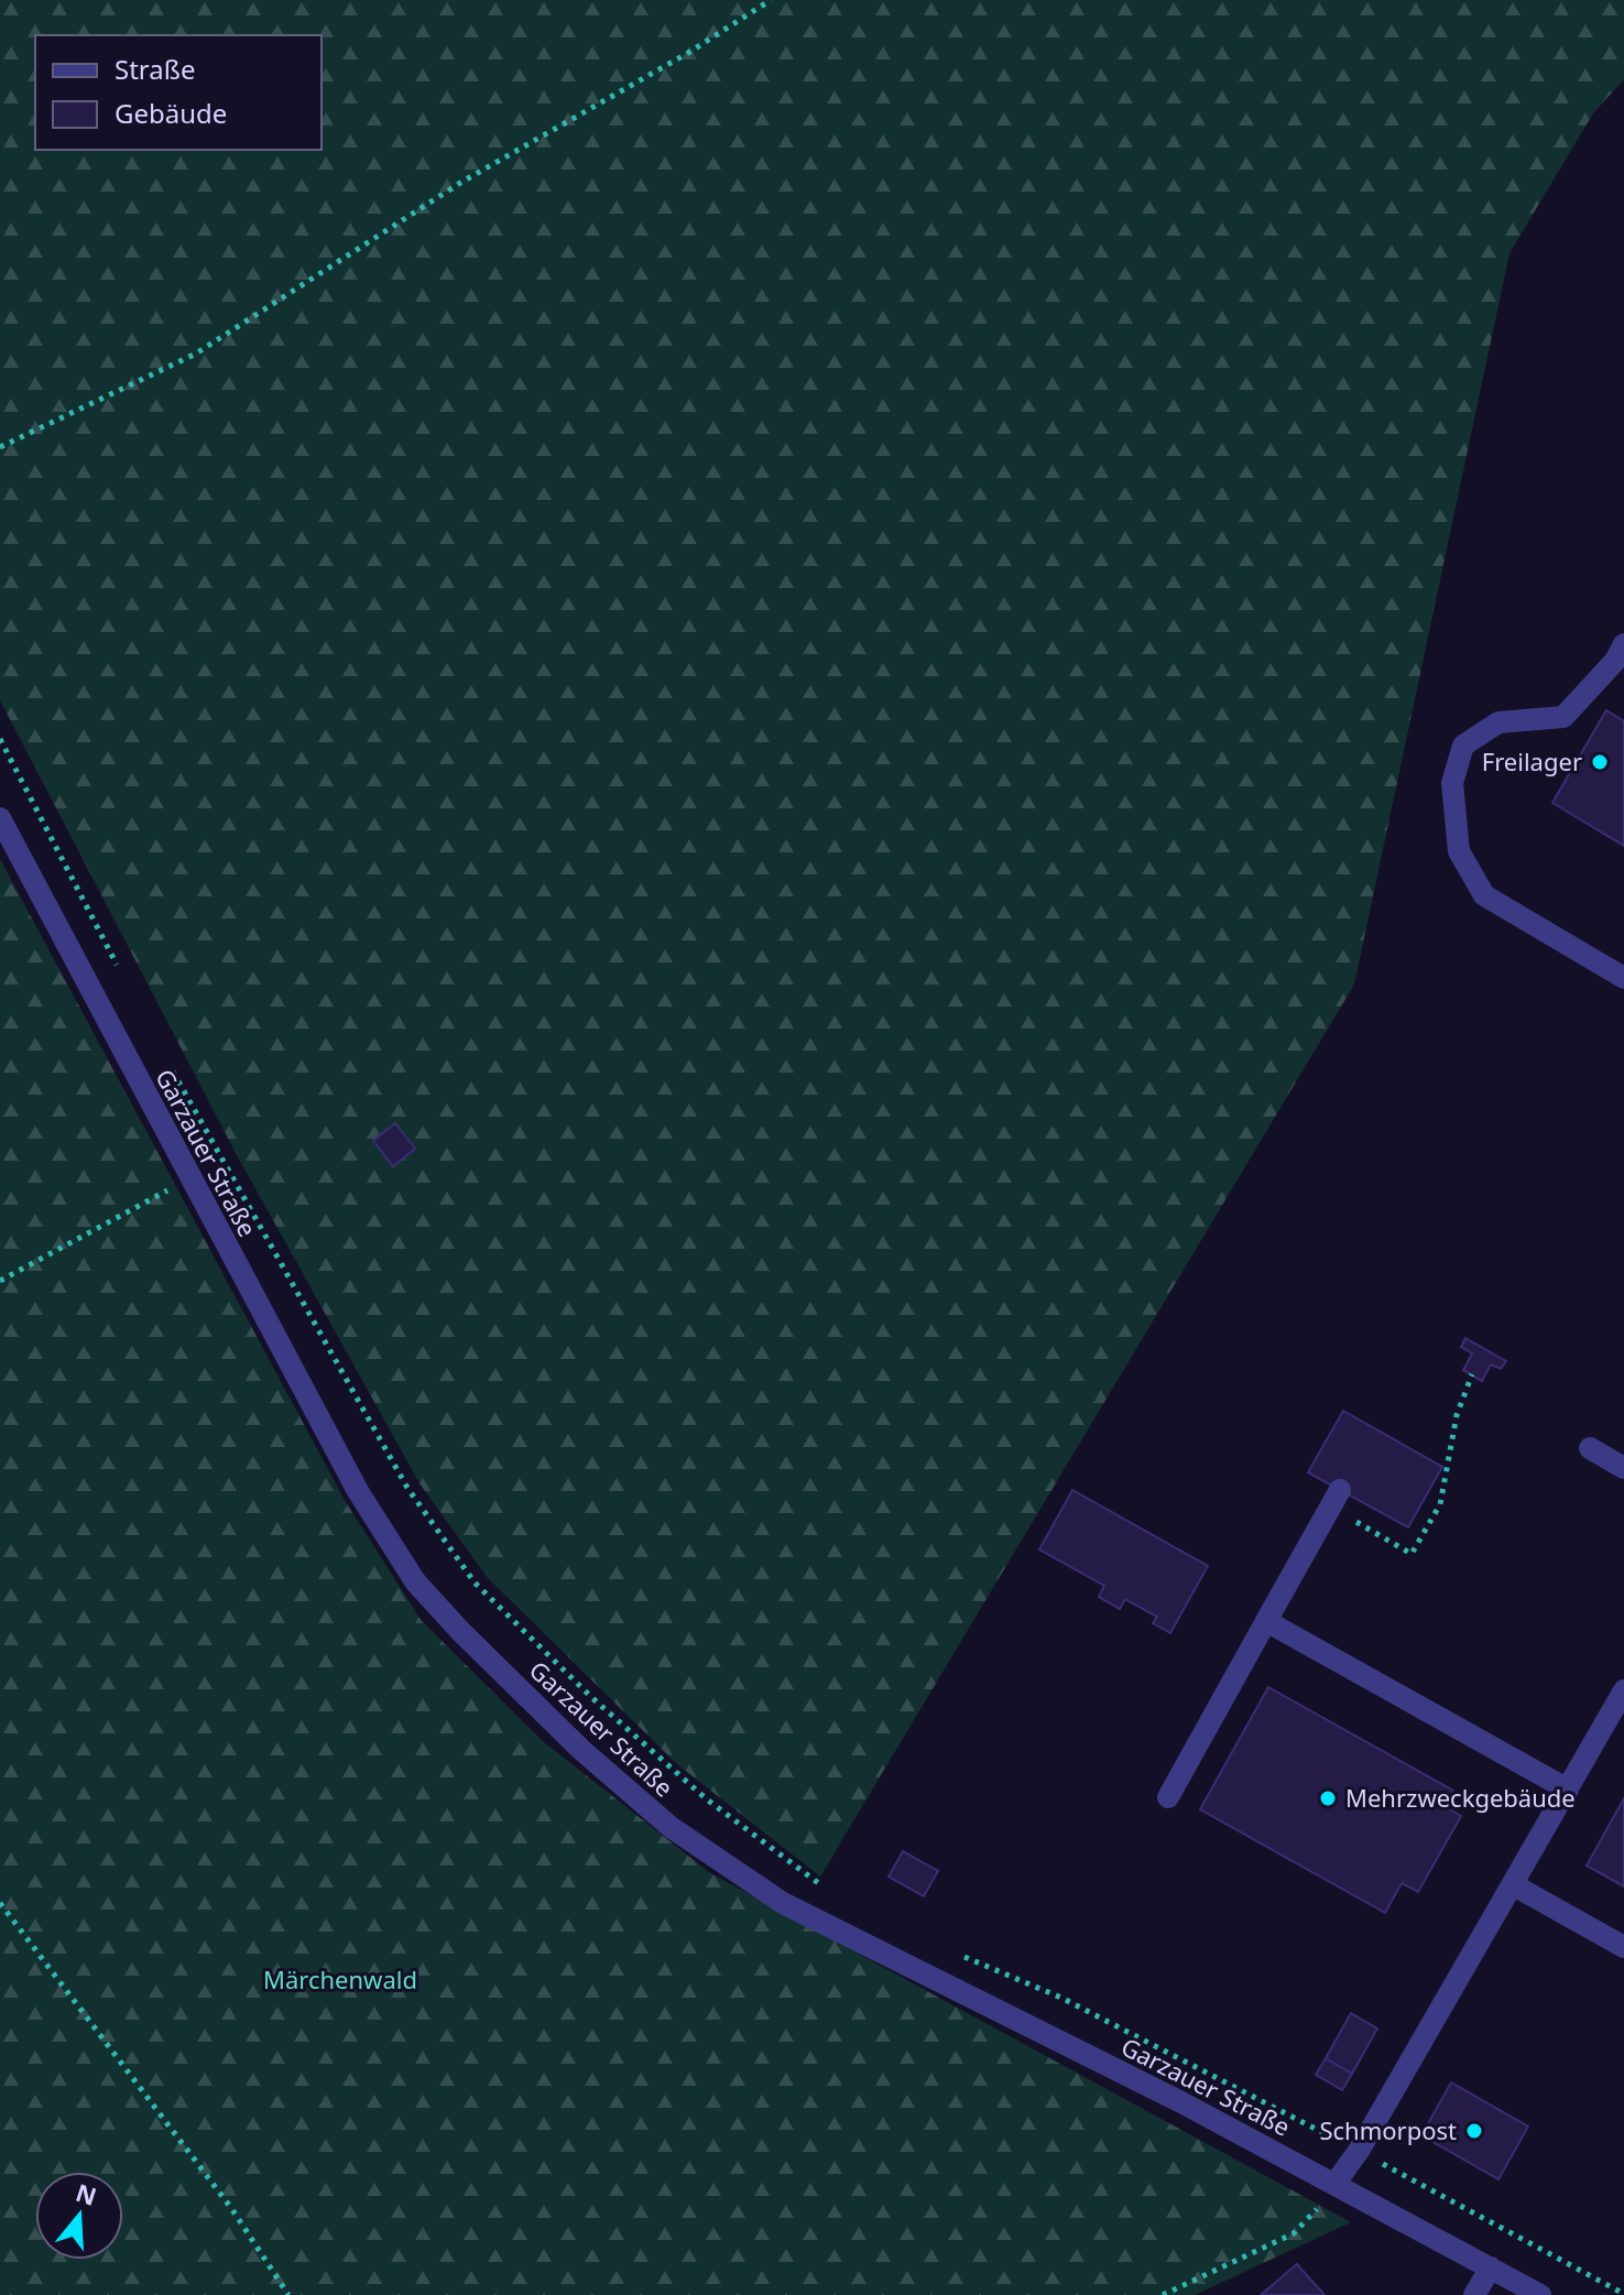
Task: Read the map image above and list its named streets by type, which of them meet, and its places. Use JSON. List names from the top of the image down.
{
  "streets": {
    "street": ["Garzauer Straße"]
  },
  "parks": ["Märchenwald"],
  "places": ["Freilager", "Mehrzweckgebäude", "Schmorpost"],
  "legend": ["Straße", "Gebäude"],
  "north": "top"
}
